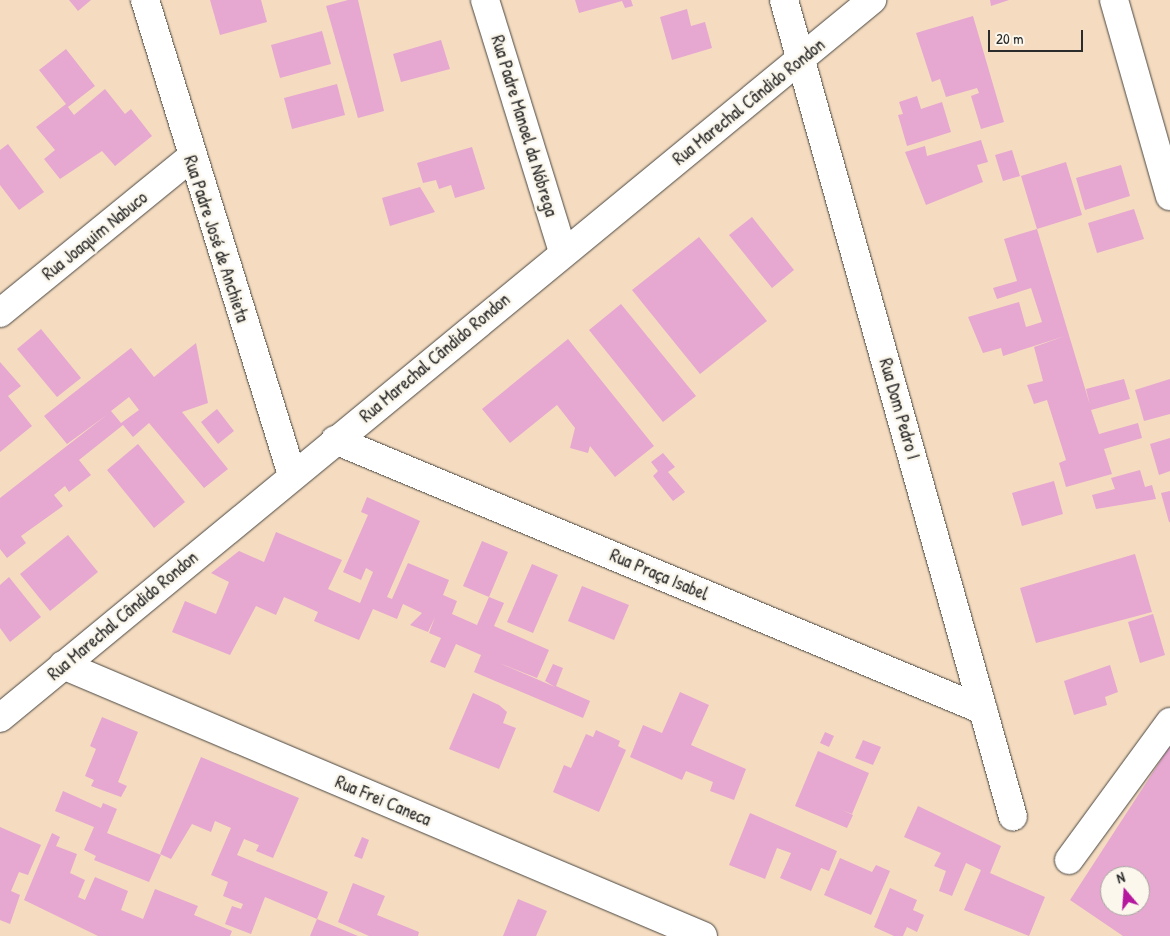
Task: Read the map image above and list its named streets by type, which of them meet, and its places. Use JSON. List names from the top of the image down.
{
  "streets": {
    "street": [
      "Rua Marechal Cândido Rondon",
      "Rua Padre Manoel da Nóbrega",
      "Rua Joaquim Nabuco",
      "Rua Padre José de Anchieta",
      "Rua Dom Pedro I",
      "Rua Praça Isabel",
      "Rua Frei Caneca"
    ]
  },
  "crossings": [
    ["Rua Marechal Cândido Rondon", "Rua Padre Manoel da Nóbrega"],
    ["Rua Marechal Cândido Rondon", "Rua Padre José de Anchieta"],
    ["Rua Marechal Cândido Rondon", "Rua Dom Pedro I"],
    ["Rua Marechal Cândido Rondon", "Rua Praça Isabel"],
    ["Rua Marechal Cândido Rondon", "Rua Frei Caneca"],
    ["Rua Joaquim Nabuco", "Rua Padre José de Anchieta"],
    ["Rua Dom Pedro I", "Rua Praça Isabel"]
  ],
  "scale_bar": "20 m",
  "north": "top"
}
